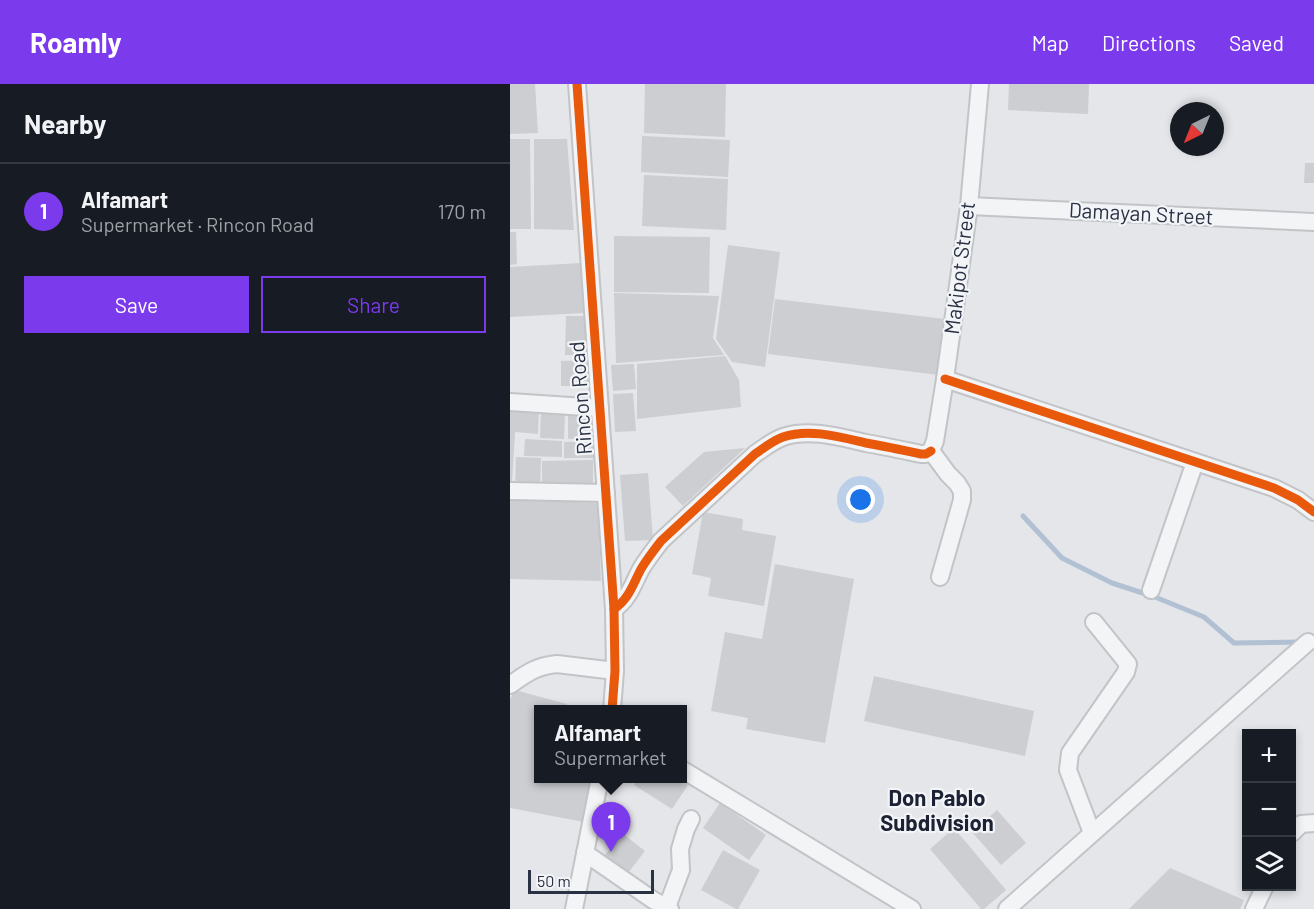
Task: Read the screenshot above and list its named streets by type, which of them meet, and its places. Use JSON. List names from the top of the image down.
{
  "streets": {
    "street": ["Damayan Street", "Makipot Street", "Rincon Road"]
  },
  "crossings": [
    ["Damayan Street", "Makipot Street"]
  ],
  "districts": ["Don Pablo Subdivision"],
  "scale_bar": "50 m",
  "north": "bottom left",
  "page": {
    "header": "Roamly",
    "nav": ["Map", "Directions", "Saved"],
    "heading": "Nearby",
    "list": [
      {
        "mark": "1",
        "name": "Alfamart",
        "note": "Supermarket · Rincon Road",
        "value": "170 m"
      }
    ],
    "buttons": ["Save", "Share"],
    "popup": ["Alfamart", "Supermarket"],
    "map_buttons": ["+", "−"],
    "pins": "1",
    "scale": "50 m"
  }
}
